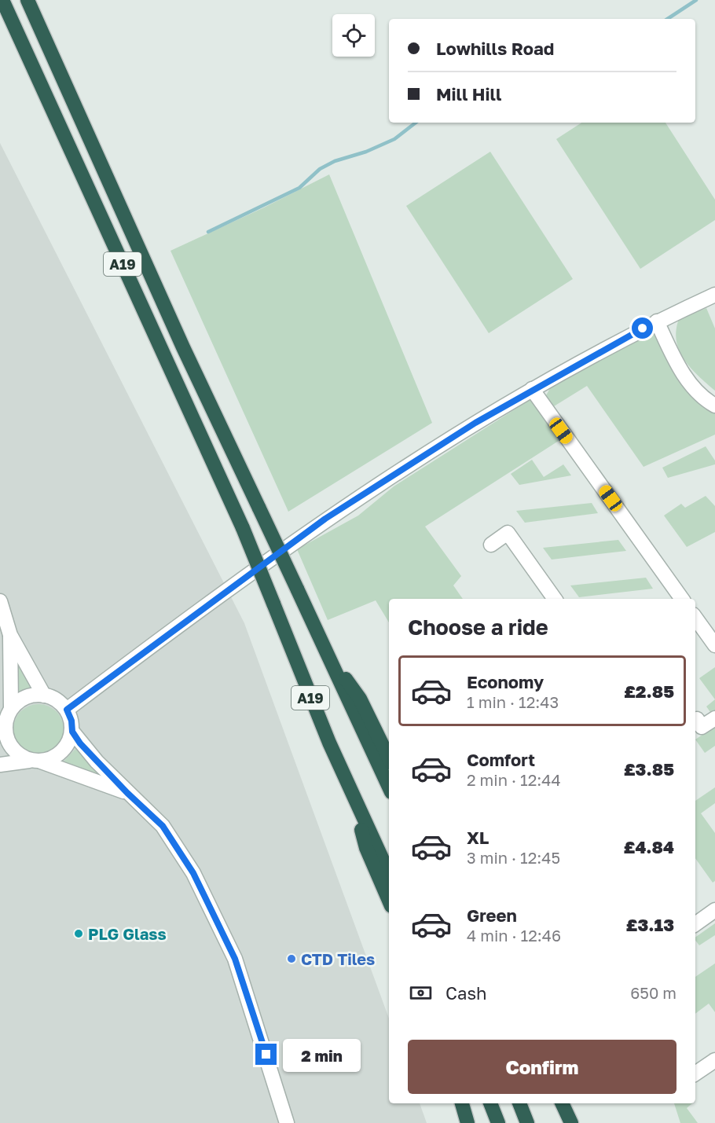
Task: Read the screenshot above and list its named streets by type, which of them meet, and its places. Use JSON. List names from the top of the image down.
{
  "streets": {
    "highway": ["A19"]
  },
  "places": ["PLG Glass", "CTD Tiles"],
  "page": {
    "banner": ["Lowhills Road", "Mill Hill"],
    "heading": "Choose a ride",
    "list": [
      {
        "name": "Economy",
        "note": "1 min · 12:43",
        "value": "£2.85"
      },
      {
        "name": "Comfort",
        "note": "2 min · 12:44",
        "value": "£3.85"
      },
      {
        "name": "XL",
        "note": "3 min · 12:45",
        "value": "£4.84"
      },
      {
        "name": "Green",
        "note": "4 min · 12:46",
        "value": "£3.13"
      }
    ],
    "pay": ["Cash", "650 m"],
    "buttons": "Confirm",
    "bubble": "2 min"
  }
}
